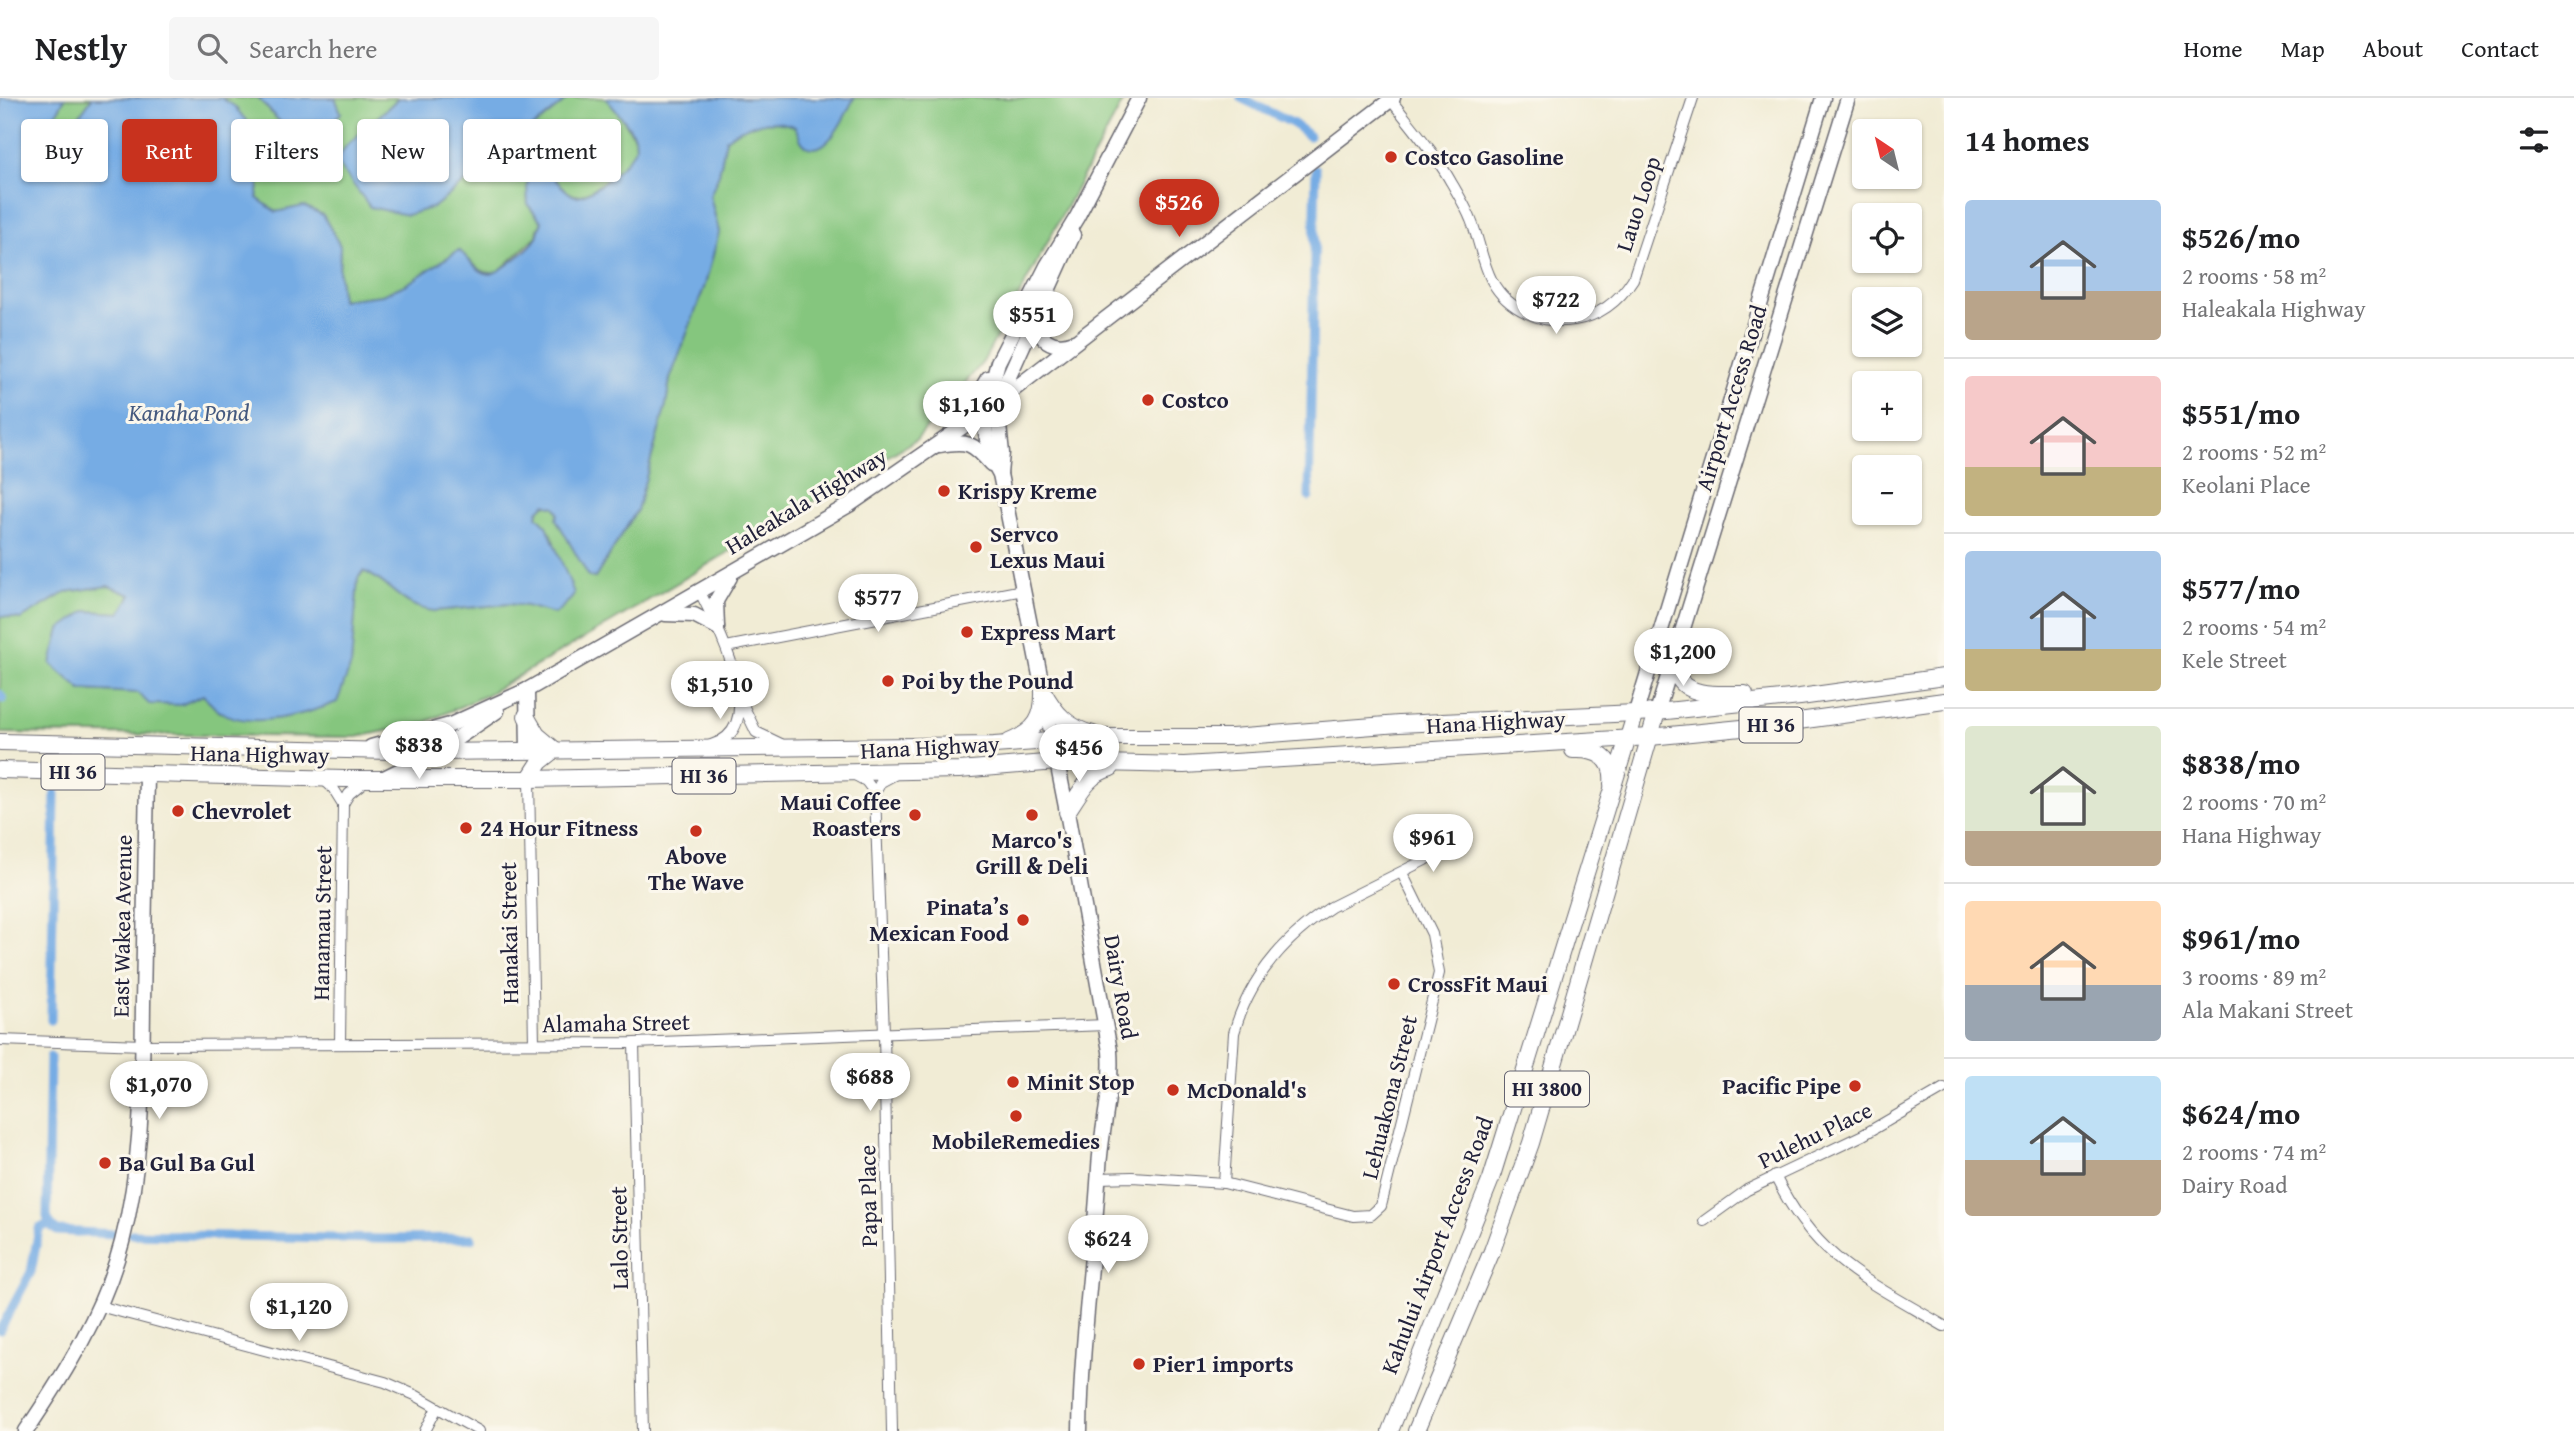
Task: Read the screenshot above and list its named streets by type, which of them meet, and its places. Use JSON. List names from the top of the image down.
{
  "streets": {
    "main road": [
      "Hana Highway",
      "HI 36",
      "HI 3800",
      "Kahului Airport Access Road"
    ],
    "street": [
      "Lauo Loop",
      "Airport Access Road",
      "Haleakala Highway",
      "Hanamau Street",
      "East Wakea Avenue",
      "Hanakai Street",
      "Dairy Road",
      "Alamaha Street",
      "Lehuakona Street",
      "Pulehu Place",
      "Papa Place",
      "Lalo Street"
    ]
  },
  "crossings": [
    ["Lauo Loop", "Haleakala Highway"],
    ["Airport Access Road", "Hana Highway"],
    ["Airport Access Road", "HI 3800"],
    ["Airport Access Road", "Kahului Airport Access Road"],
    ["Haleakala Highway", "Hana Highway"],
    ["Hana Highway", "HI 36"],
    ["Hana Highway", "East Wakea Avenue"],
    ["Hana Highway", "Hanakai Street"],
    ["Hana Highway", "Dairy Road"],
    ["Hana Highway", "HI 3800"],
    ["Hana Highway", "Kahului Airport Access Road"],
    ["HI 36", "East Wakea Avenue"],
    ["Hanamau Street", "Alamaha Street"],
    ["East Wakea Avenue", "Alamaha Street"],
    ["Hanakai Street", "Alamaha Street"],
    ["Dairy Road", "Alamaha Street"],
    ["Alamaha Street", "Papa Place"],
    ["Alamaha Street", "Lalo Street"]
  ],
  "water": ["Kanaha Pond"],
  "places": [
    "Costco Gasoline",
    "Costco",
    "Krispy Kreme",
    "Servco Lexus Maui",
    "Express Mart",
    "Poi by the Pound",
    "Chevrolet",
    "Maui Coffee Roasters",
    "Marco's Grill & Deli",
    "24 Hour Fitness",
    "Above The Wave",
    "Pinata’s Mexican Food",
    "CrossFit Maui",
    "Minit Stop",
    "Pacific Pipe",
    "McDonald's",
    "MobileRemedies",
    "Ba Gul Ba Gul",
    "Pier1 imports"
  ],
  "north": "top left",
  "page": {
    "header": "Nestly",
    "search": "Search here",
    "nav": [
      "Home",
      "Map",
      "About",
      "Contact"
    ],
    "heading": "14 homes",
    "map_buttons": ["+", "−"],
    "chip": [
      "Buy",
      "Rent",
      "Filters",
      "New",
      "Apartment"
    ],
    "price": [
      "$526",
      "$722",
      "$551",
      "$1,160",
      "$577",
      "$1,200",
      "$1,510",
      "$838",
      "$456",
      "$961",
      "$688",
      "$1,070",
      "$624",
      "$1,120"
    ],
    "list": [
      {
        "name": "$526/mo",
        "note": "2 rooms · 58 m² · Haleakala Highway"
      },
      {
        "name": "$551/mo",
        "note": "2 rooms · 52 m² · Keolani Place"
      },
      {
        "name": "$577/mo",
        "note": "2 rooms · 54 m² · Kele Street"
      },
      {
        "name": "$838/mo",
        "note": "2 rooms · 70 m² · Hana Highway"
      },
      {
        "name": "$961/mo",
        "note": "3 rooms · 89 m² · Ala Makani Street"
      },
      {
        "name": "$624/mo",
        "note": "2 rooms · 74 m² · Dairy Road"
      }
    ]
  }
}
